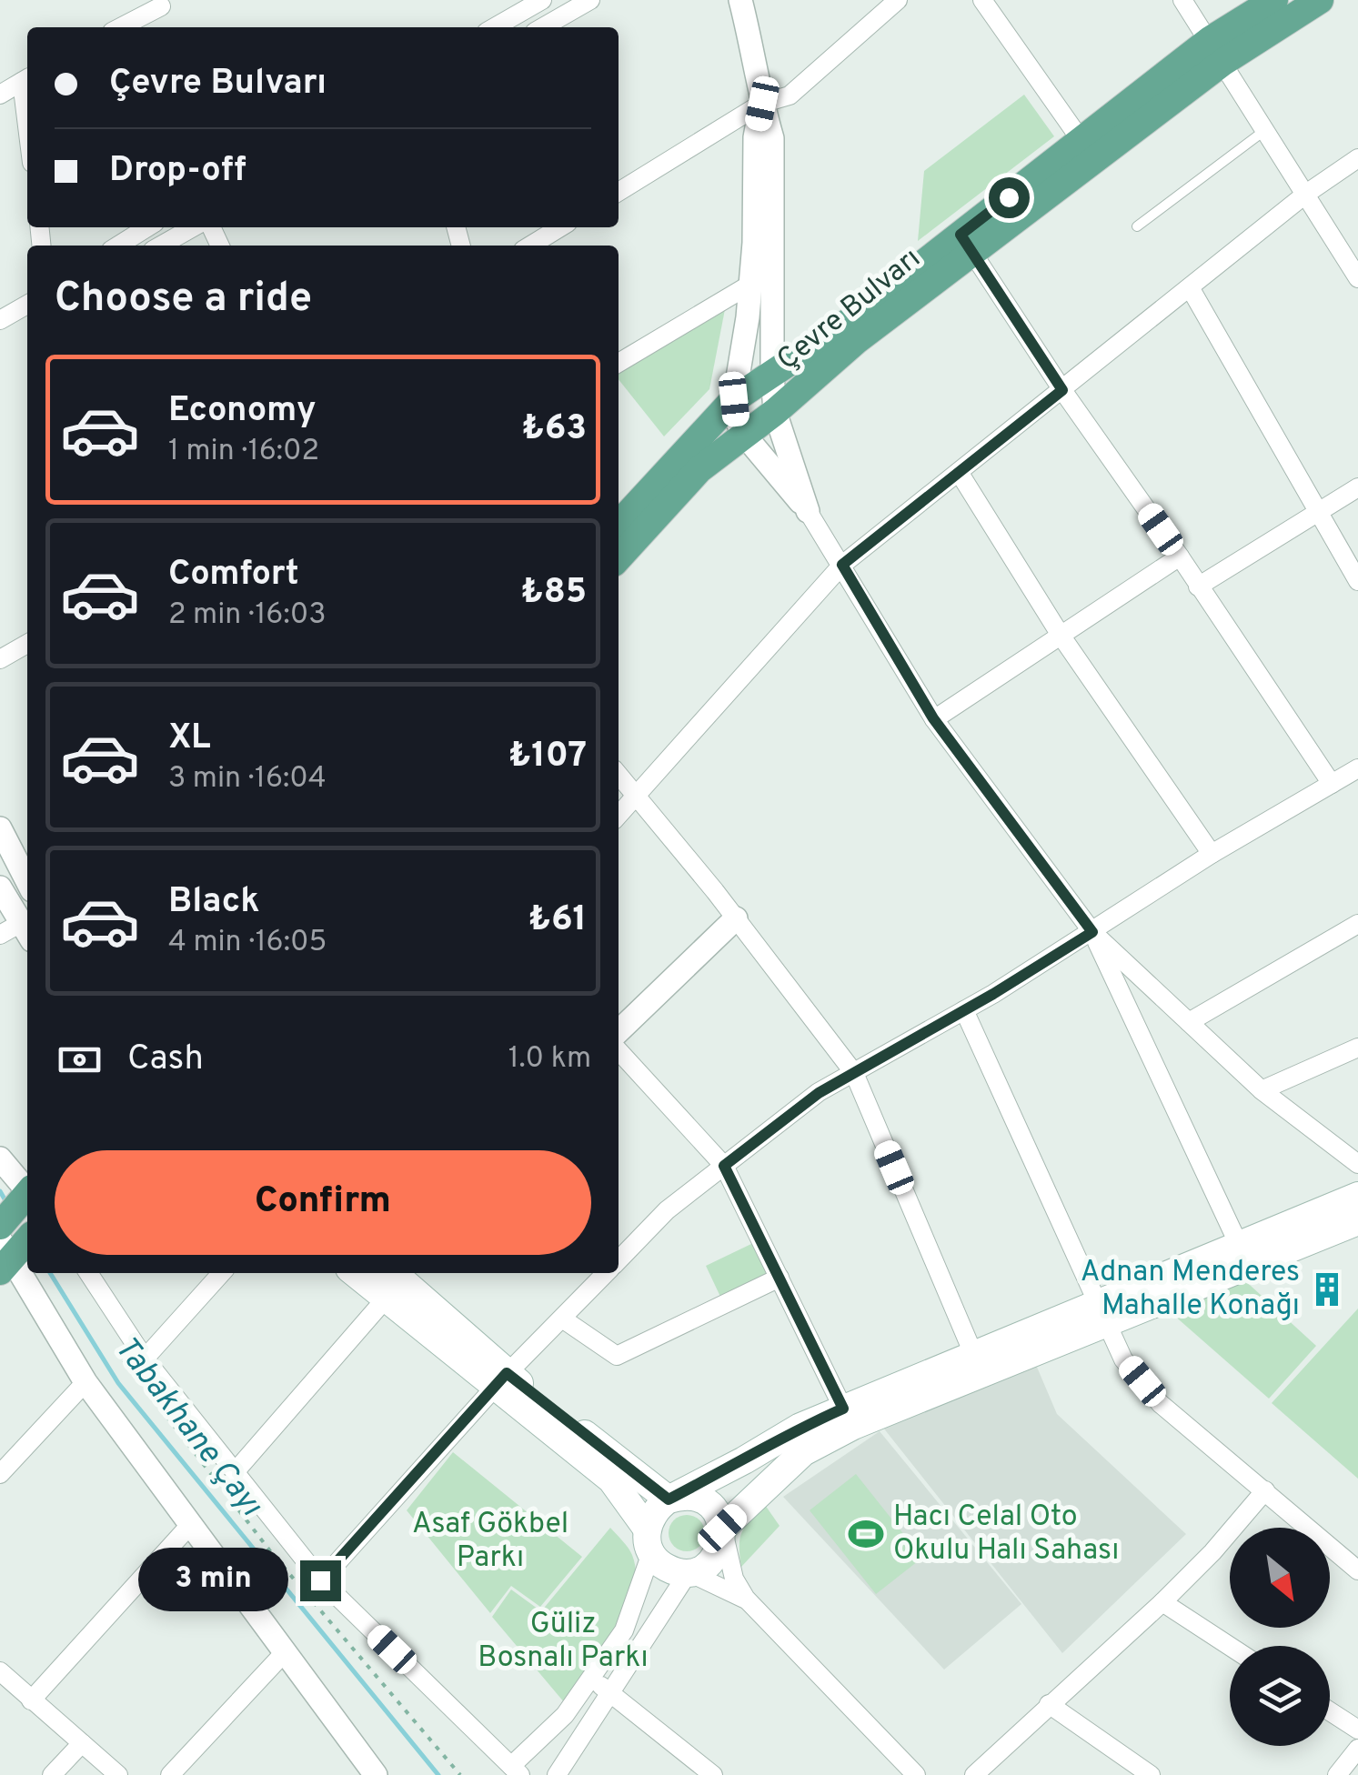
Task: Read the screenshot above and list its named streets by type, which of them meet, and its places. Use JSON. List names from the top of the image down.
{
  "streets": {
    "main road": ["Çevre Bulvarı"]
  },
  "water": ["Tabakhane Çayı"],
  "parks": ["Asaf Gökbel Parkı", "Güliz Bosnalı Parkı"],
  "places": {
    "building": ["Adnan Menderes Mahalle Konağı"],
    "sports": ["Hacı Celal Oto Okulu Halı Sahası"]
  },
  "north": "bottom right",
  "page": {
    "banner": ["Çevre Bulvarı", "Drop-off"],
    "heading": "Choose a ride",
    "list": [
      {
        "name": "Economy",
        "note": "1 min · 16:02",
        "value": "₺63"
      },
      {
        "name": "Comfort",
        "note": "2 min · 16:03",
        "value": "₺85"
      },
      {
        "name": "XL",
        "note": "3 min · 16:04",
        "value": "₺107"
      },
      {
        "name": "Black",
        "note": "4 min · 16:05",
        "value": "₺61"
      }
    ],
    "pay": ["Cash", "1.0 km"],
    "buttons": "Confirm",
    "bubble": "3 min"
  }
}
